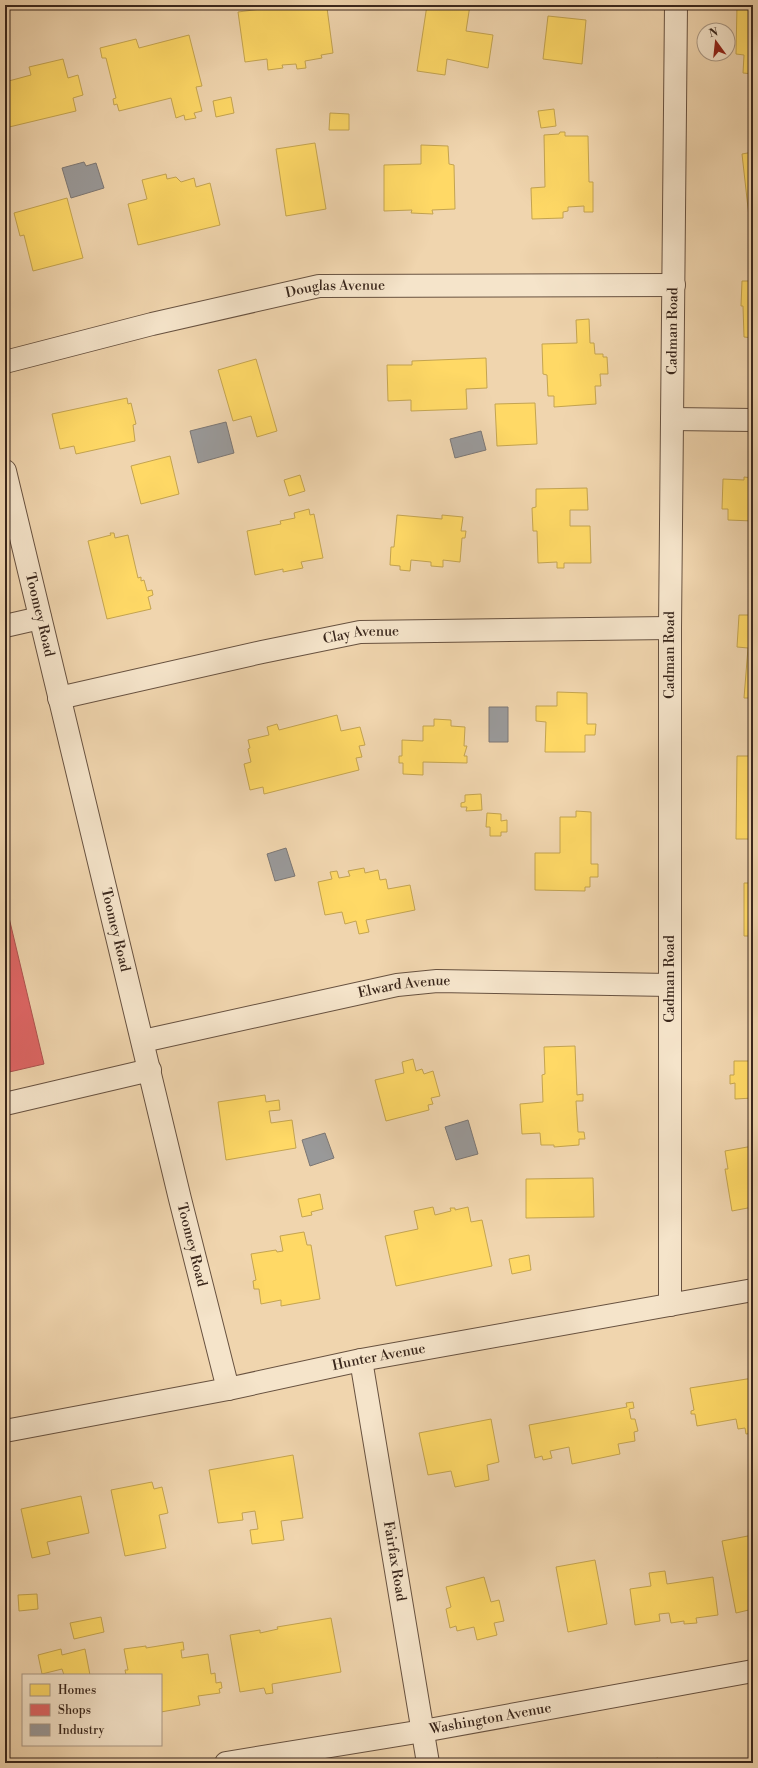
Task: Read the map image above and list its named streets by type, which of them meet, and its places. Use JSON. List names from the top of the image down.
{
  "streets": {
    "street": [
      "Douglas Avenue",
      "Cadman Road",
      "Toomey Road",
      "Clay Avenue",
      "Elward Avenue",
      "Hunter Avenue",
      "Fairfax Road",
      "Washington Avenue"
    ]
  },
  "crossings": [
    ["Douglas Avenue", "Cadman Road"],
    ["Cadman Road", "Clay Avenue"],
    ["Cadman Road", "Elward Avenue"],
    ["Cadman Road", "Hunter Avenue"],
    ["Toomey Road", "Clay Avenue"],
    ["Toomey Road", "Elward Avenue"],
    ["Toomey Road", "Hunter Avenue"],
    ["Hunter Avenue", "Fairfax Road"],
    ["Fairfax Road", "Washington Avenue"]
  ],
  "legend": ["Homes", "Shops", "Industry"],
  "north": "top"
}
